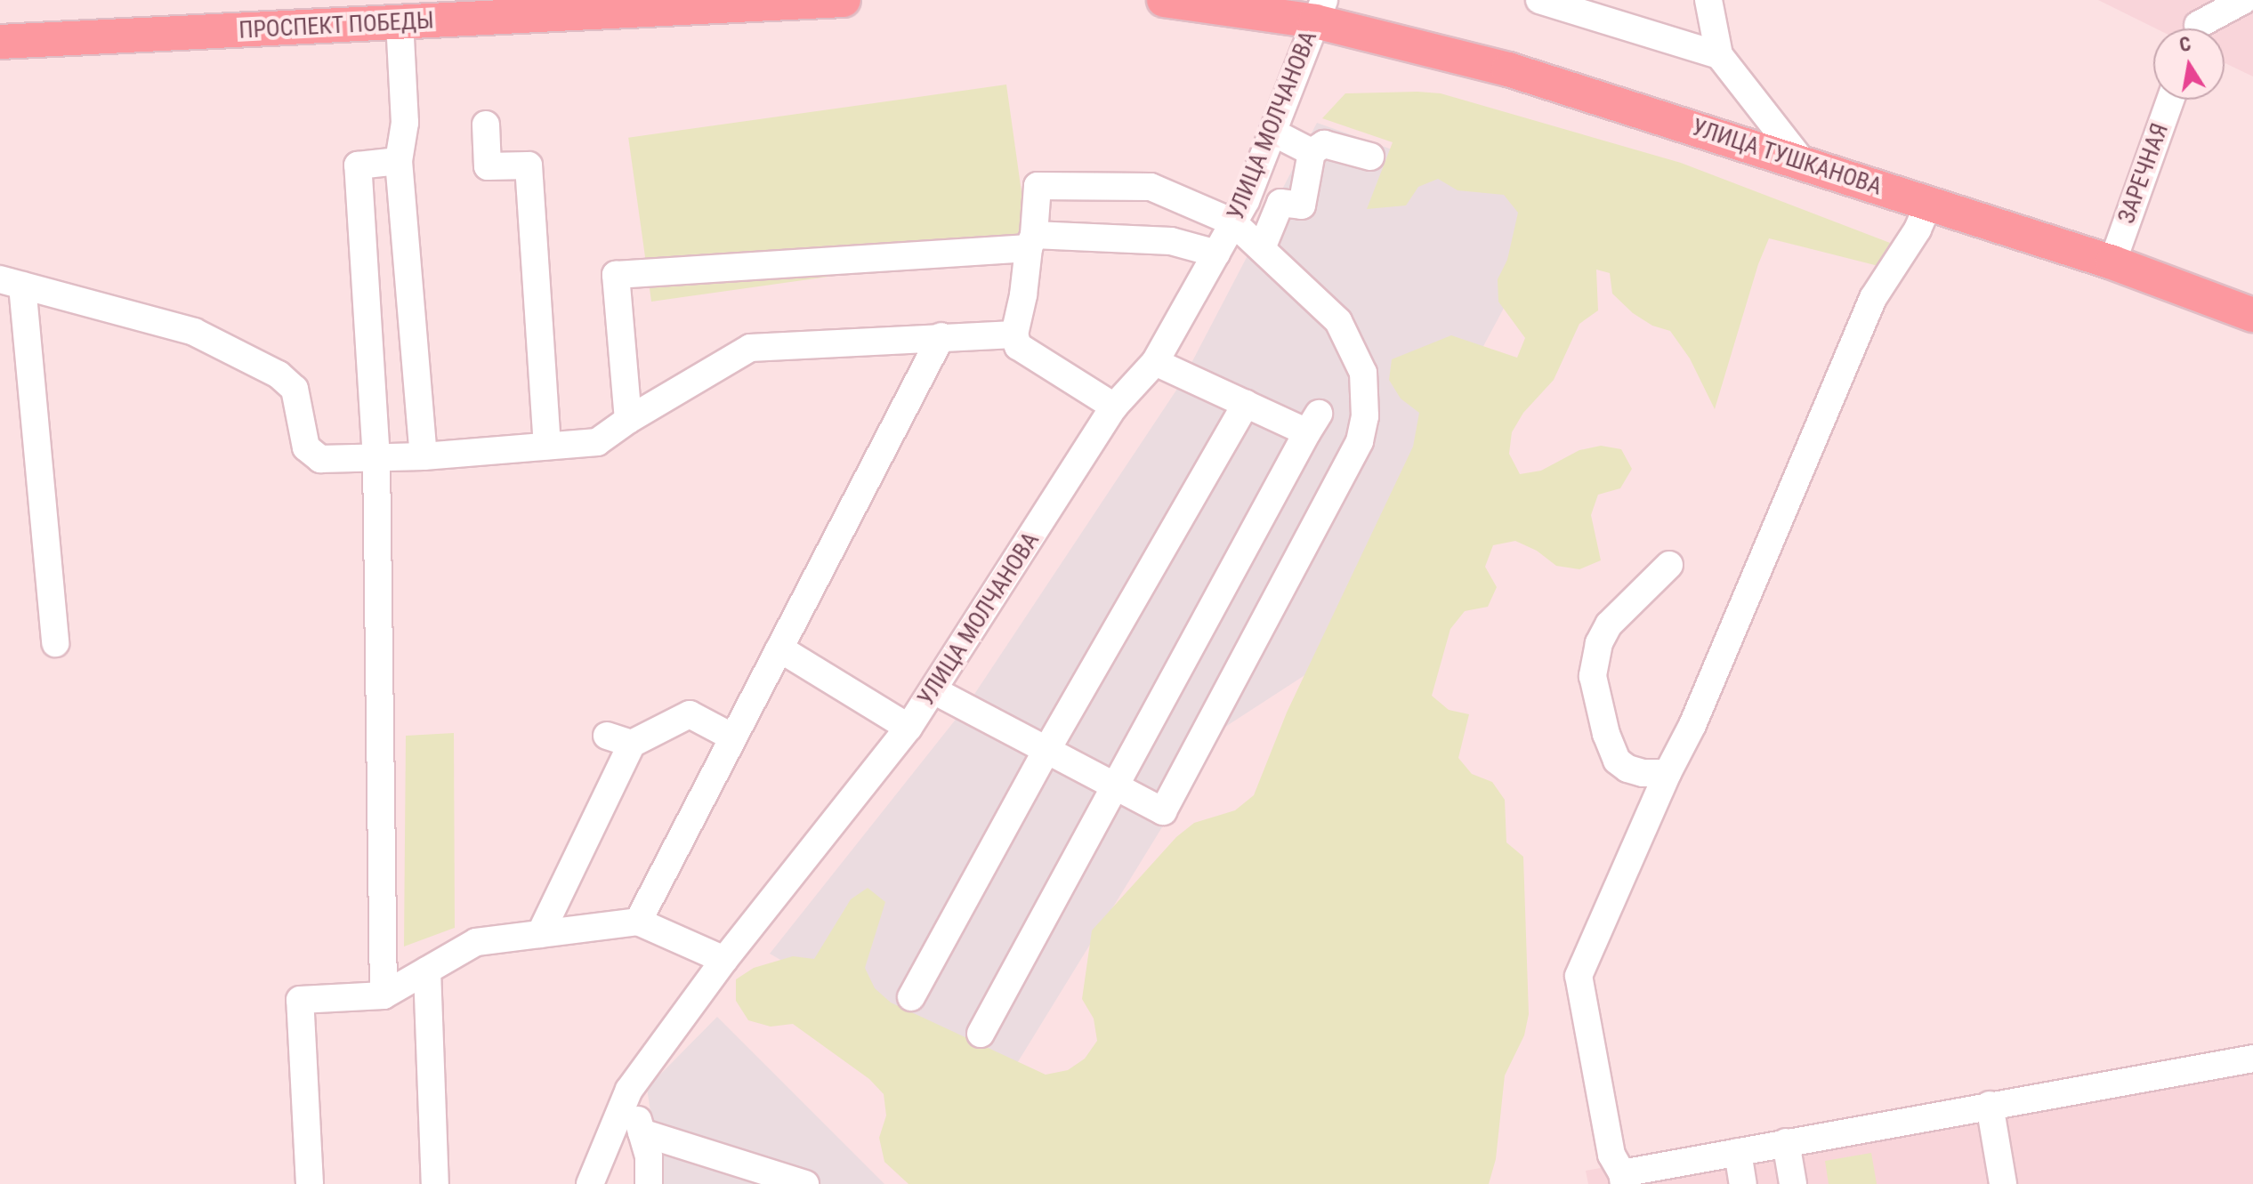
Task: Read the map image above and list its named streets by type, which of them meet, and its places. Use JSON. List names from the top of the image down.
{
  "streets": {
    "main road": ["ПРОСПЕКТ ПОБЕДЫ", "УЛИЦА ТУШКАНОВА"],
    "street": ["УЛИЦА МОЛЧАНОВА", "ЗАРЕЧНАЯ"]
  },
  "crossings": [
    ["УЛИЦА МОЛЧАНОВА", "УЛИЦА ТУШКАНОВА"],
    ["УЛИЦА ТУШКАНОВА", "ЗАРЕЧНАЯ"]
  ],
  "north": "top"
}
